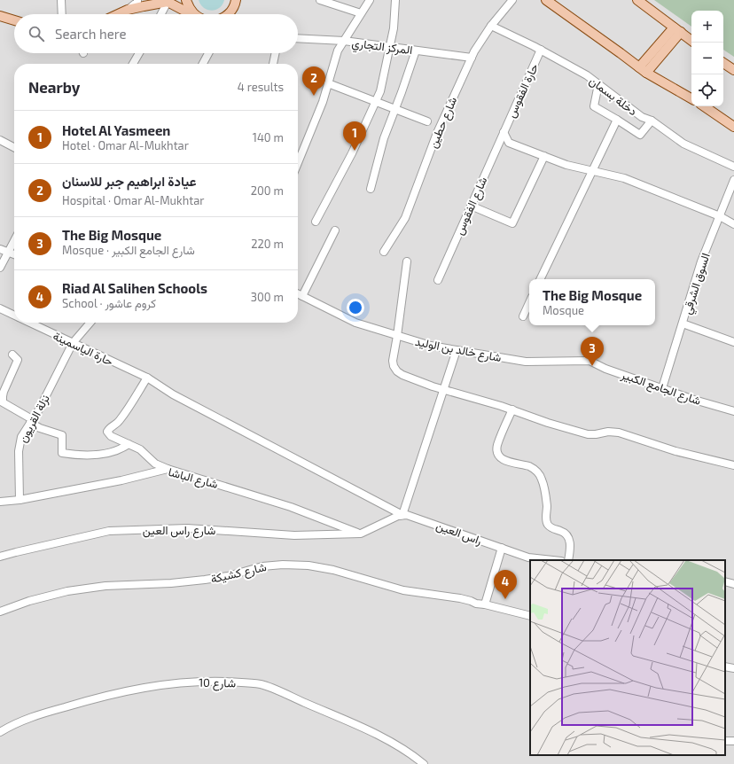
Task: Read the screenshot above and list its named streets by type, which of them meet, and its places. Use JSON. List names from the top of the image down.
{
  "streets": {
    "street": [
      "المركز التجاري",
      "حارة الفقوس",
      "دخلة بسمان",
      "شارع حطين",
      "شارع الفقوس",
      "السوق الشرقي",
      "حارة الياسمينة",
      "شارع خالد بن الوليد",
      "شارع الجامع الكبير",
      "نزلة القريون",
      "شارع الباشا",
      "شارع راس العين",
      "راس العين",
      "شارع كشيكة",
      "شارع 10"
    ]
  },
  "crossings": [
    ["المركز التجاري", "شارع حطين"],
    ["حارة الفقوس", "دخلة بسمان"],
    ["حارة الفقوس", "شارع الفقوس"],
    ["دخلة بسمان", "شارع حطين"],
    ["السوق الشرقي", "شارع الجامع الكبير"],
    ["حارة الياسمينة", "نزلة القريون"],
    ["حارة الياسمينة", "راس العين"],
    ["شارع خالد بن الوليد", "شارع الجامع الكبير"],
    ["نزلة القريون", "شارع الباشا"],
    ["شارع الباشا", "شارع راس العين"]
  ],
  "page": {
    "map_buttons": ["+", "−"],
    "search": "Search here",
    "heading": ["Nearby", "4 results"],
    "pins": [
      "2",
      "1",
      "3",
      "4"
    ],
    "list": [
      {
        "mark": "1",
        "name": "Hotel Al Yasmeen",
        "note": "Hotel · Omar Al-Mukhtar",
        "value": "140 m"
      },
      {
        "mark": "2",
        "name": "عيادة ابراهيم جبر للاسنان",
        "note": "Hospital · Omar Al-Mukhtar",
        "value": "200 m"
      },
      {
        "mark": "3",
        "name": "The Big Mosque",
        "note": "Mosque · شارع الجامع الكبير",
        "value": "220 m"
      },
      {
        "mark": "4",
        "name": "Riad Al Salihen Schools",
        "note": "School · كروم عاشور",
        "value": "300 m"
      }
    ],
    "popup": ["The Big Mosque", "Mosque"]
  }
}
